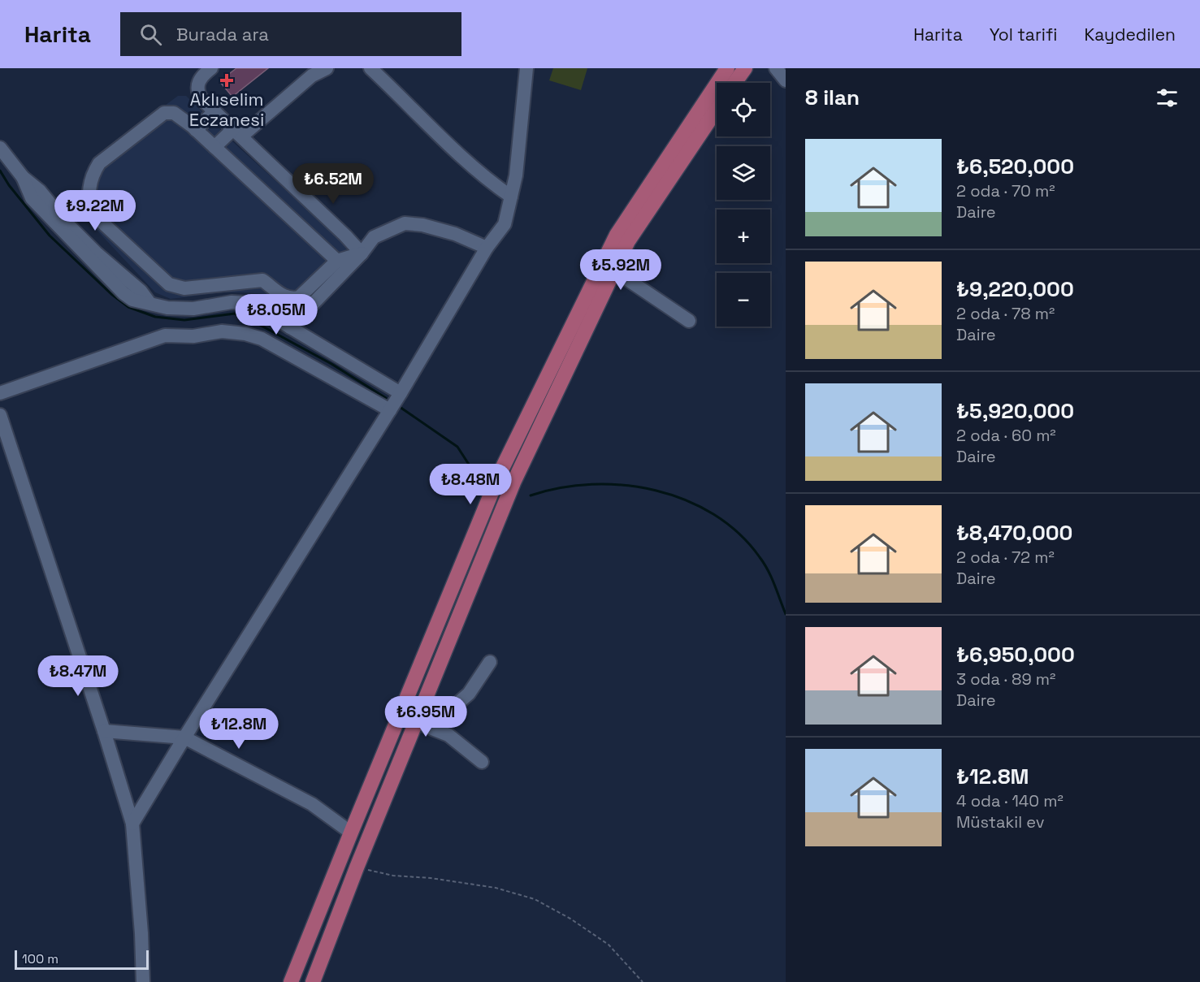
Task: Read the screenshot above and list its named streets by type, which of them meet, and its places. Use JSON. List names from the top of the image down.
{
  "places": {
    "health": ["Aklıselim Eczanesi"]
  },
  "scale_bar": "100 m",
  "page": {
    "header": "Harita",
    "search": "Burada ara",
    "nav": ["Harita", "Yol tarifi", "Kaydedilen"],
    "heading": "8 ilan",
    "map_buttons": ["+", "−"],
    "list": [
      {
        "name": "₺6,520,000",
        "note": "2 oda · 70 m² · Daire"
      },
      {
        "name": "₺9,220,000",
        "note": "2 oda · 78 m² · Daire"
      },
      {
        "name": "₺5,920,000",
        "note": "2 oda · 60 m² · Daire"
      },
      {
        "name": "₺8,470,000",
        "note": "2 oda · 72 m² · Daire"
      },
      {
        "name": "₺6,950,000",
        "note": "3 oda · 89 m² · Daire"
      },
      {
        "name": "₺12.8M",
        "note": "4 oda · 140 m² · Müstakil ev"
      }
    ],
    "price": [
      "₺6.52M",
      "₺9.22M",
      "₺5.92M",
      "₺8.05M",
      "₺8.48M",
      "₺8.47M",
      "₺6.95M",
      "₺12.8M"
    ],
    "scale": "100 m"
  }
}
